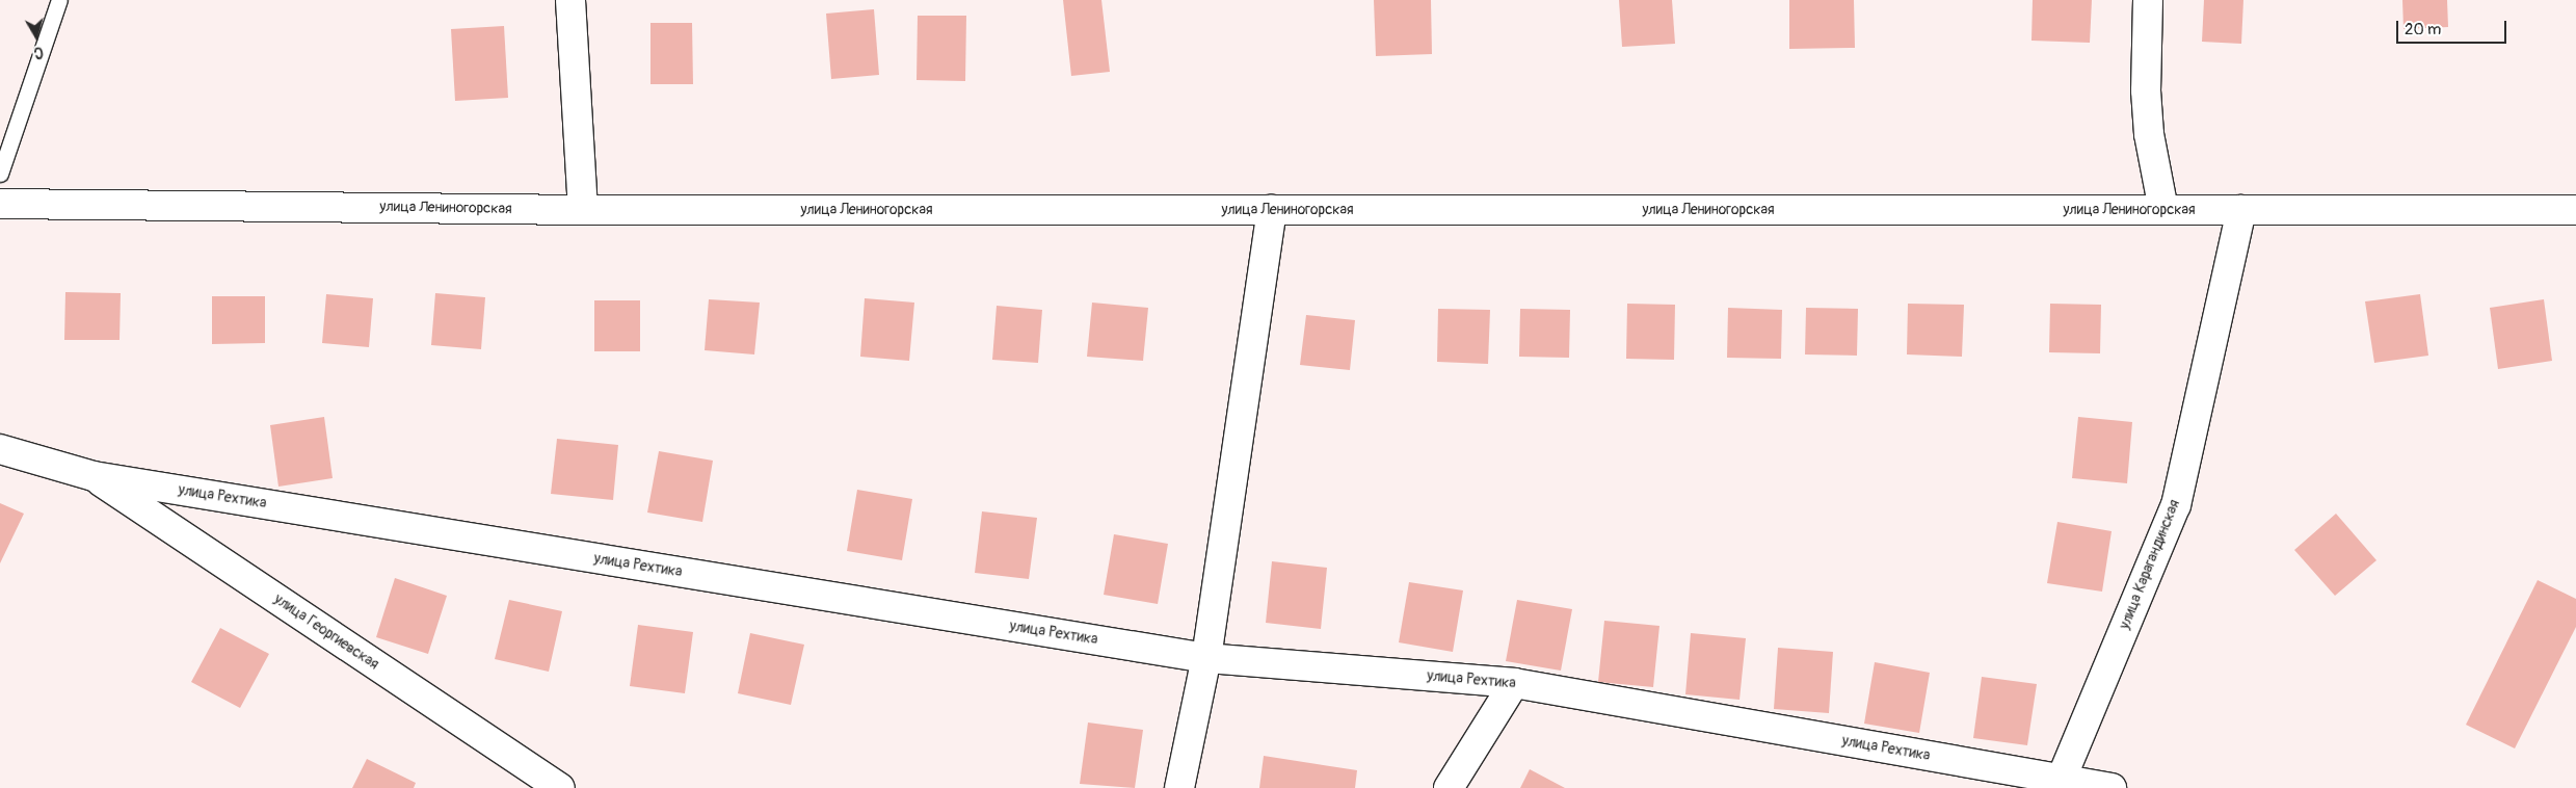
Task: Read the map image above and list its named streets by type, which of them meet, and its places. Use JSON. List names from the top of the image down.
{
  "streets": {
    "street": [
      "улица Лениногорская",
      "улица Рехтика",
      "улица Карагандинская",
      "улица Георгиевская"
    ]
  },
  "crossings": [
    ["улица Лениногорская", "улица Карагандинская"],
    ["улица Рехтика", "улица Карагандинская"],
    ["улица Рехтика", "улица Георгиевская"]
  ],
  "scale_bar": "20 m",
  "north": "bottom"
}
